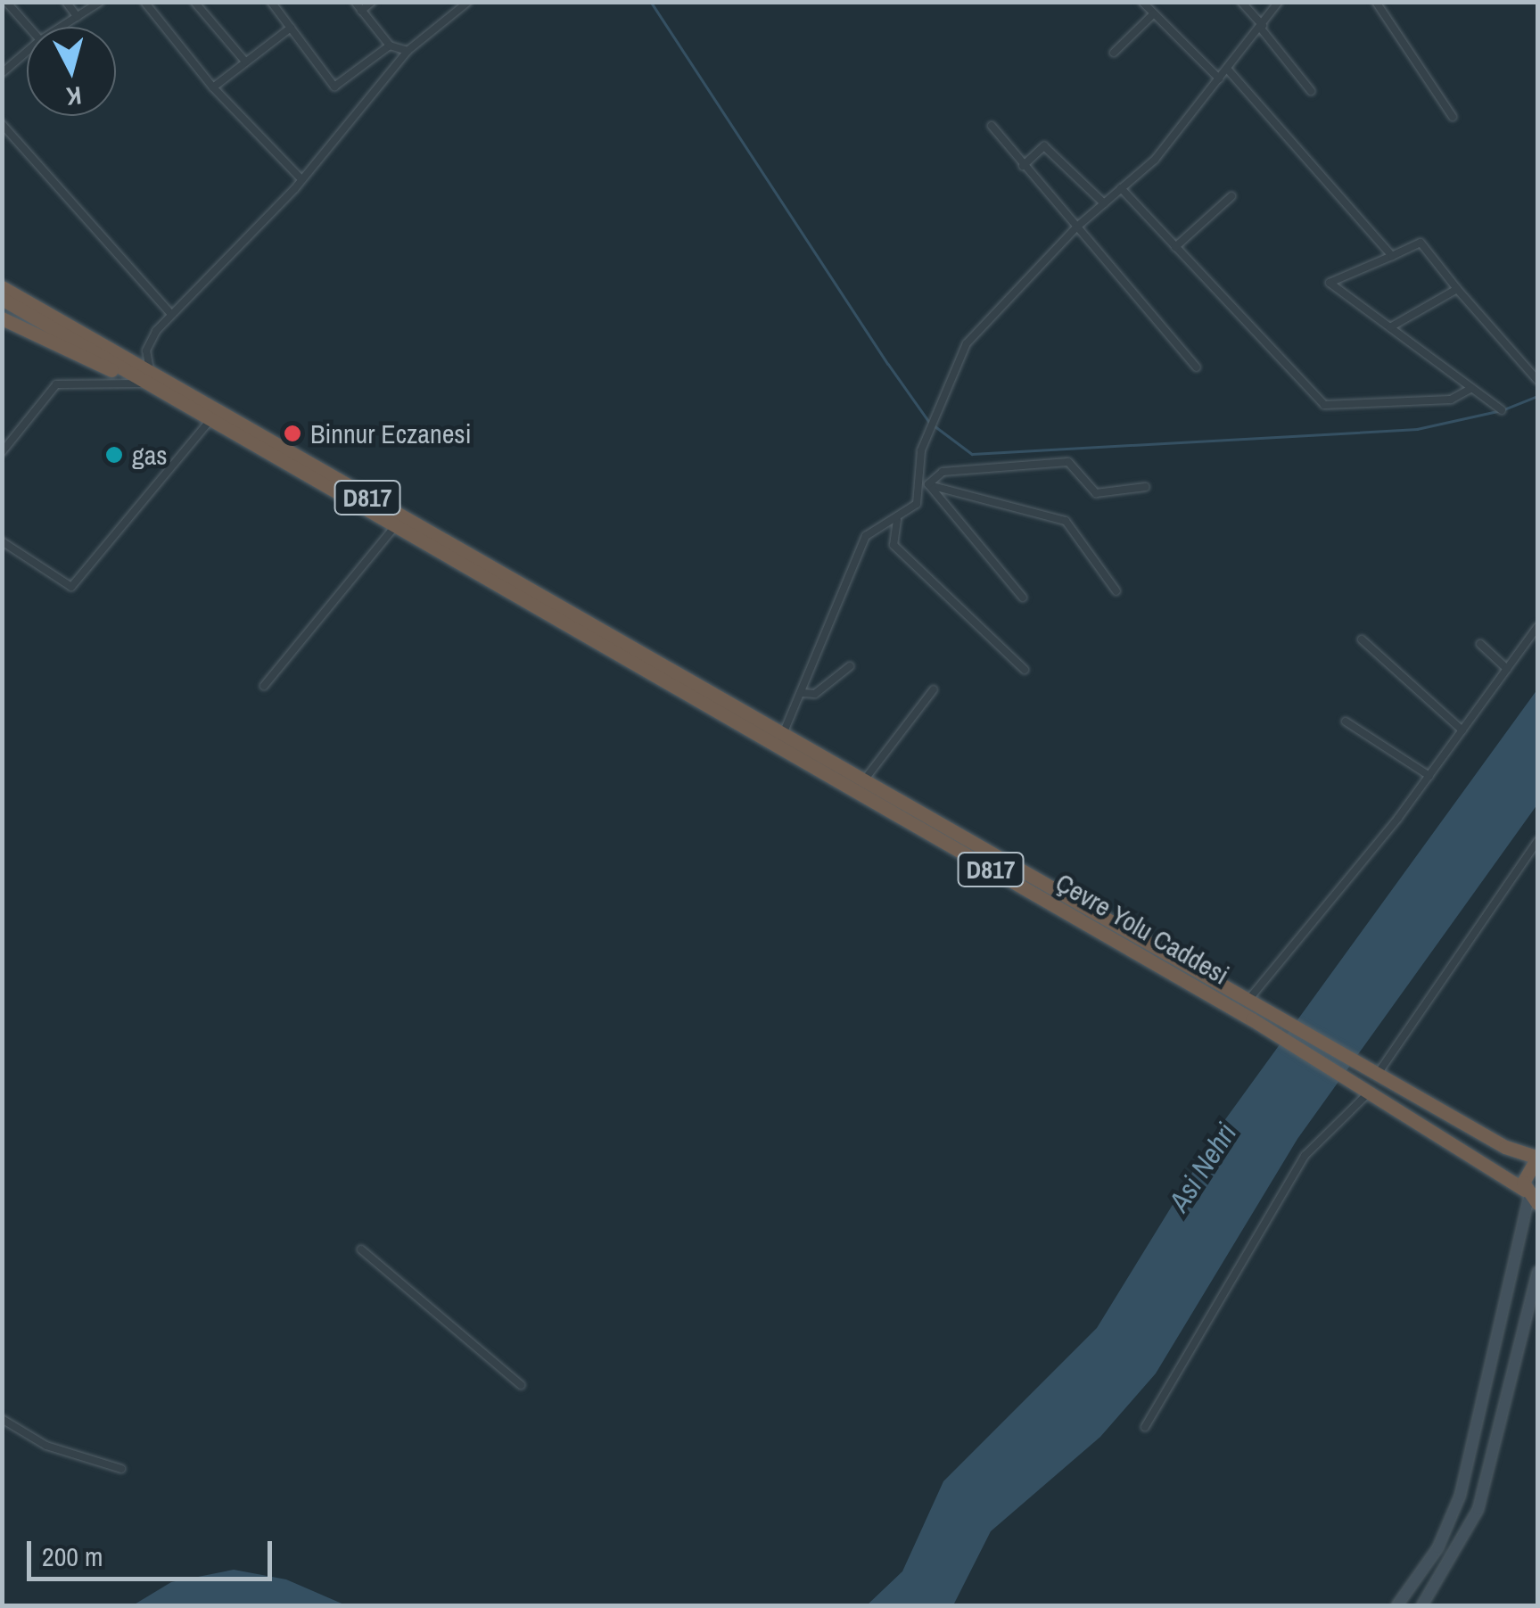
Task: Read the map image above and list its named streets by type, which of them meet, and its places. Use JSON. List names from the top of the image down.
{
  "streets": {
    "highway": ["D817", "Çevre Yolu Caddesi"]
  },
  "crossings": [
    ["D817", "Çevre Yolu Caddesi"]
  ],
  "water": ["Asi Nehri"],
  "places": ["Binnur Eczanesi", "gas"],
  "scale_bar": "200 m",
  "north": "bottom"
}
